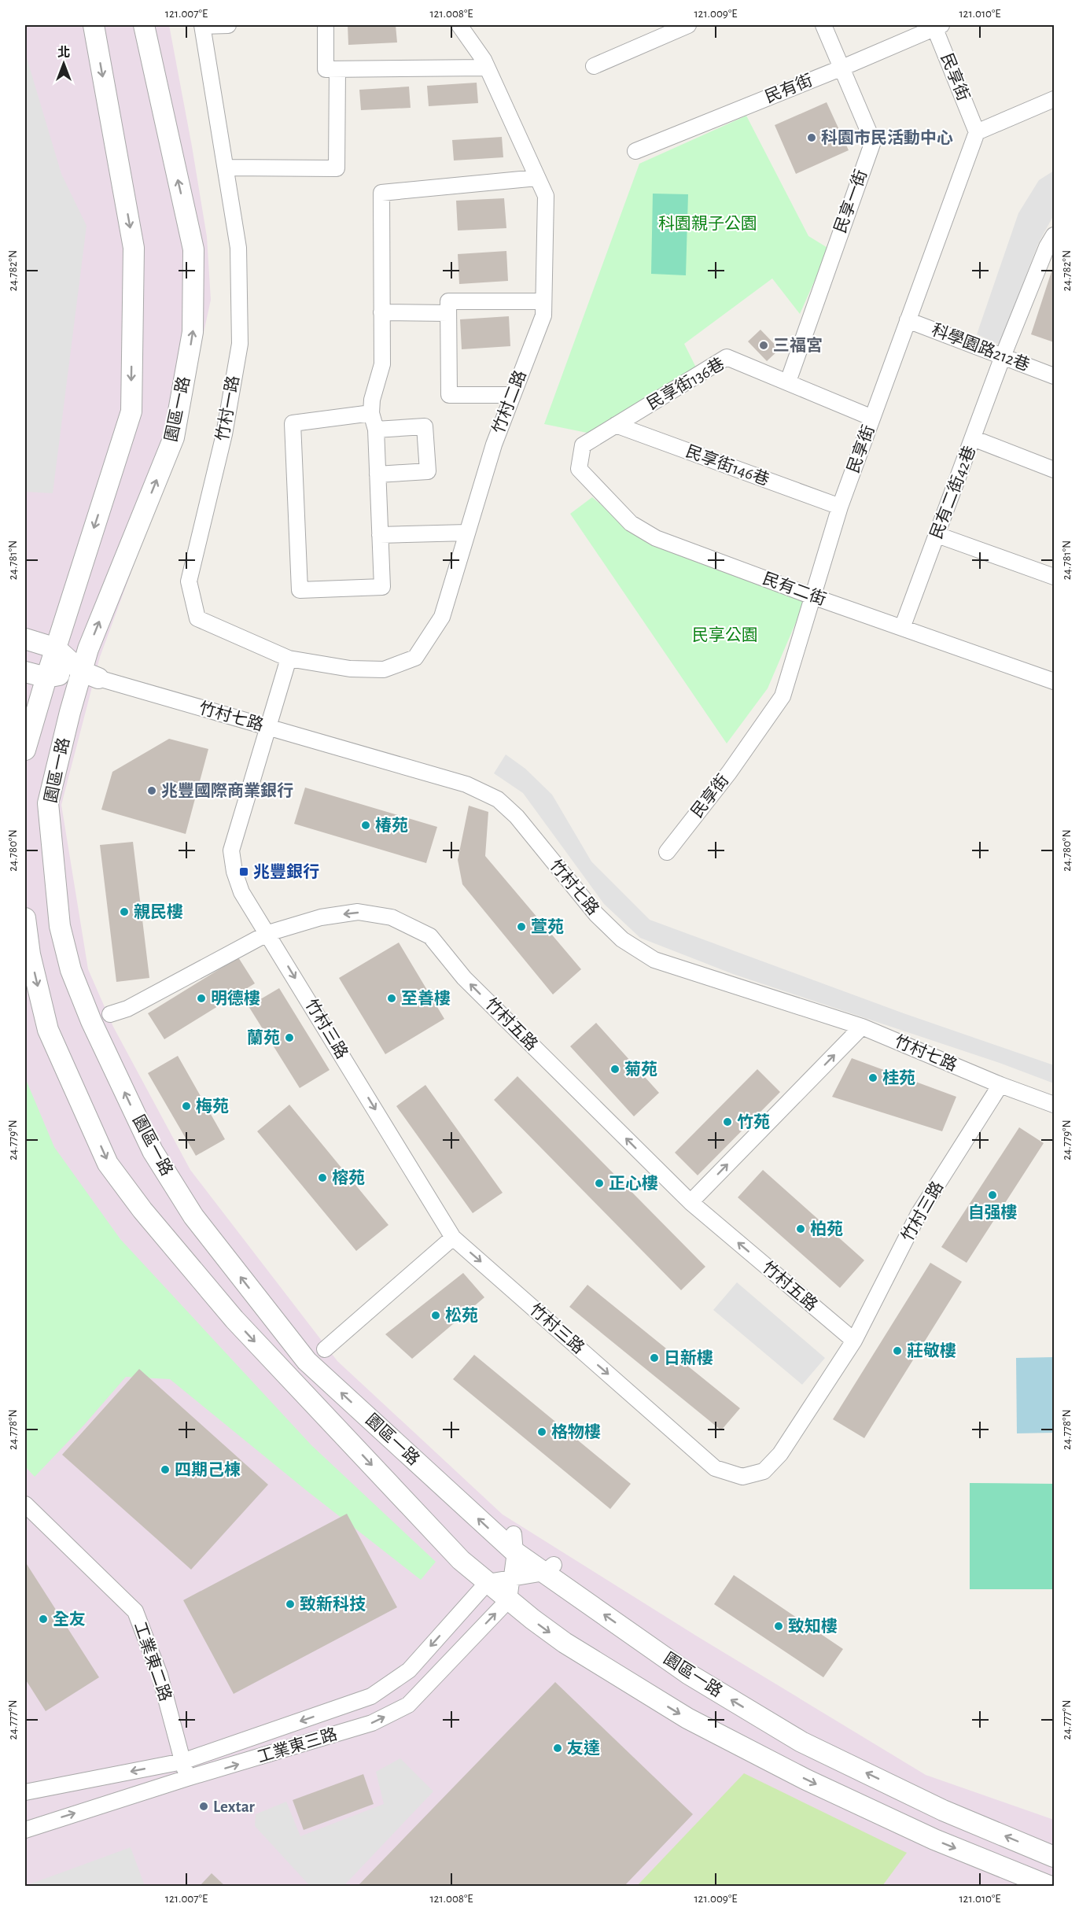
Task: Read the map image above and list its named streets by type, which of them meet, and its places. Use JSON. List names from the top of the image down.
{
  "streets": {
    "street": [
      "民享街",
      "民有街",
      "民享一街",
      "科學園路212巷",
      "民享街136巷",
      "竹村二路",
      "竹村一路",
      "園區一路",
      "民享街146巷",
      "民有二街42巷",
      "民有二街",
      "竹村七路",
      "竹村五路",
      "竹村三路",
      "工業東二路",
      "工業東三路"
    ]
  },
  "crossings": [
    ["民享街", "民有街"],
    ["民享街", "科學園路212巷"],
    ["民享街", "民享街136巷"],
    ["民享街", "民享街146巷"],
    ["民享街", "民有二街"],
    ["民有街", "民享一街"],
    ["民享一街", "民享街136巷"],
    ["科學園路212巷", "民有二街42巷"],
    ["民享街136巷", "民享街146巷"],
    ["民享街136巷", "民有二街"],
    ["竹村二路", "竹村一路"],
    ["園區一路", "竹村七路"],
    ["園區一路", "工業東三路"],
    ["民有二街42巷", "民有二街"],
    ["竹村七路", "竹村三路"],
    ["竹村五路", "竹村三路"],
    ["工業東二路", "工業東三路"]
  ],
  "one_way": ["竹村五路"],
  "parks": ["科園親子公園", "民享公園"],
  "places": {
    "other": [
      "科園市民活動中心",
      "三福宮",
      "兆豐國際商業銀行",
      "椿苑",
      "親民樓",
      "萱苑",
      "明德樓",
      "至善樓",
      "蘭苑",
      "菊苑",
      "桂苑",
      "梅苑",
      "竹苑",
      "榕苑",
      "正心樓",
      "自强樓",
      "柏苑",
      "松苑",
      "莊敬樓",
      "日新樓",
      "格物樓",
      "四期己棟",
      "致新科技",
      "全友",
      "致知樓",
      "友達",
      "Lextar"
    ],
    "transit": ["兆豐銀行"]
  },
  "north": "top",
  "coordinates": [
    "121.007°E",
    "121.008°E",
    "121.009°E",
    "121.010°E",
    "24.782°N",
    "24.781°N",
    "24.780°N",
    "24.779°N",
    "24.778°N",
    "24.777°N"
  ]
}
